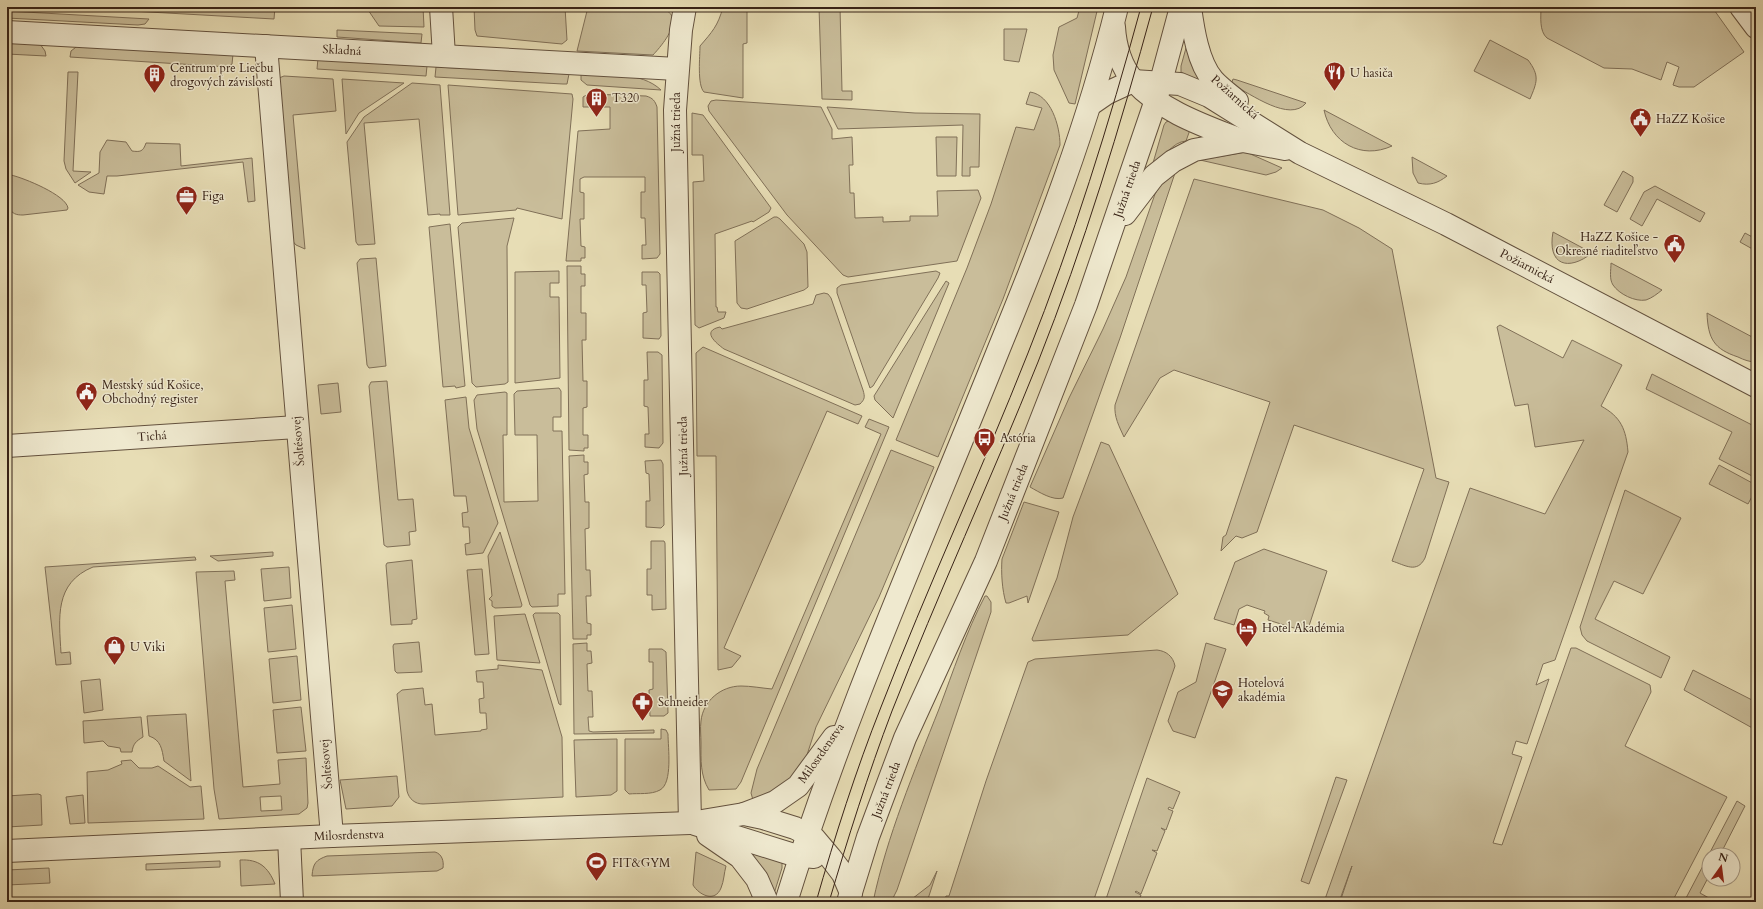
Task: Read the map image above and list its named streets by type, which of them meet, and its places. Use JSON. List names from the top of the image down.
{
  "streets": {
    "street": [
      "Skladná",
      "Požiarnická",
      "Južná trieda",
      "Tichá",
      "Šoltésovej",
      "Milosrdenstva"
    ]
  },
  "crossings": [
    ["Skladná", "Južná trieda"],
    ["Skladná", "Šoltésovej"],
    ["Požiarnická", "Južná trieda"],
    ["Južná trieda", "Milosrdenstva"],
    ["Tichá", "Šoltésovej"],
    ["Šoltésovej", "Milosrdenstva"]
  ],
  "places": {
    "restaurant": ["U hasiča"],
    "building": ["Centrum pre Liečbu drogových závislostí", "T320"],
    "public building": ["HaZZ Košice", "HaZZ Košice - Okresné riaditeľstvo", "Mestský súd Košice, Obchodný register"],
    "office": ["Figa"],
    "bus stop": ["Astória"],
    "hotel": ["Hotel Akadémia"],
    "shop": ["U Viki"],
    "school or university": ["Hotelová akadémia"],
    "pharmacy": ["Schneider"],
    "sports": ["FIT&GYM"]
  },
  "north": "top"
}
